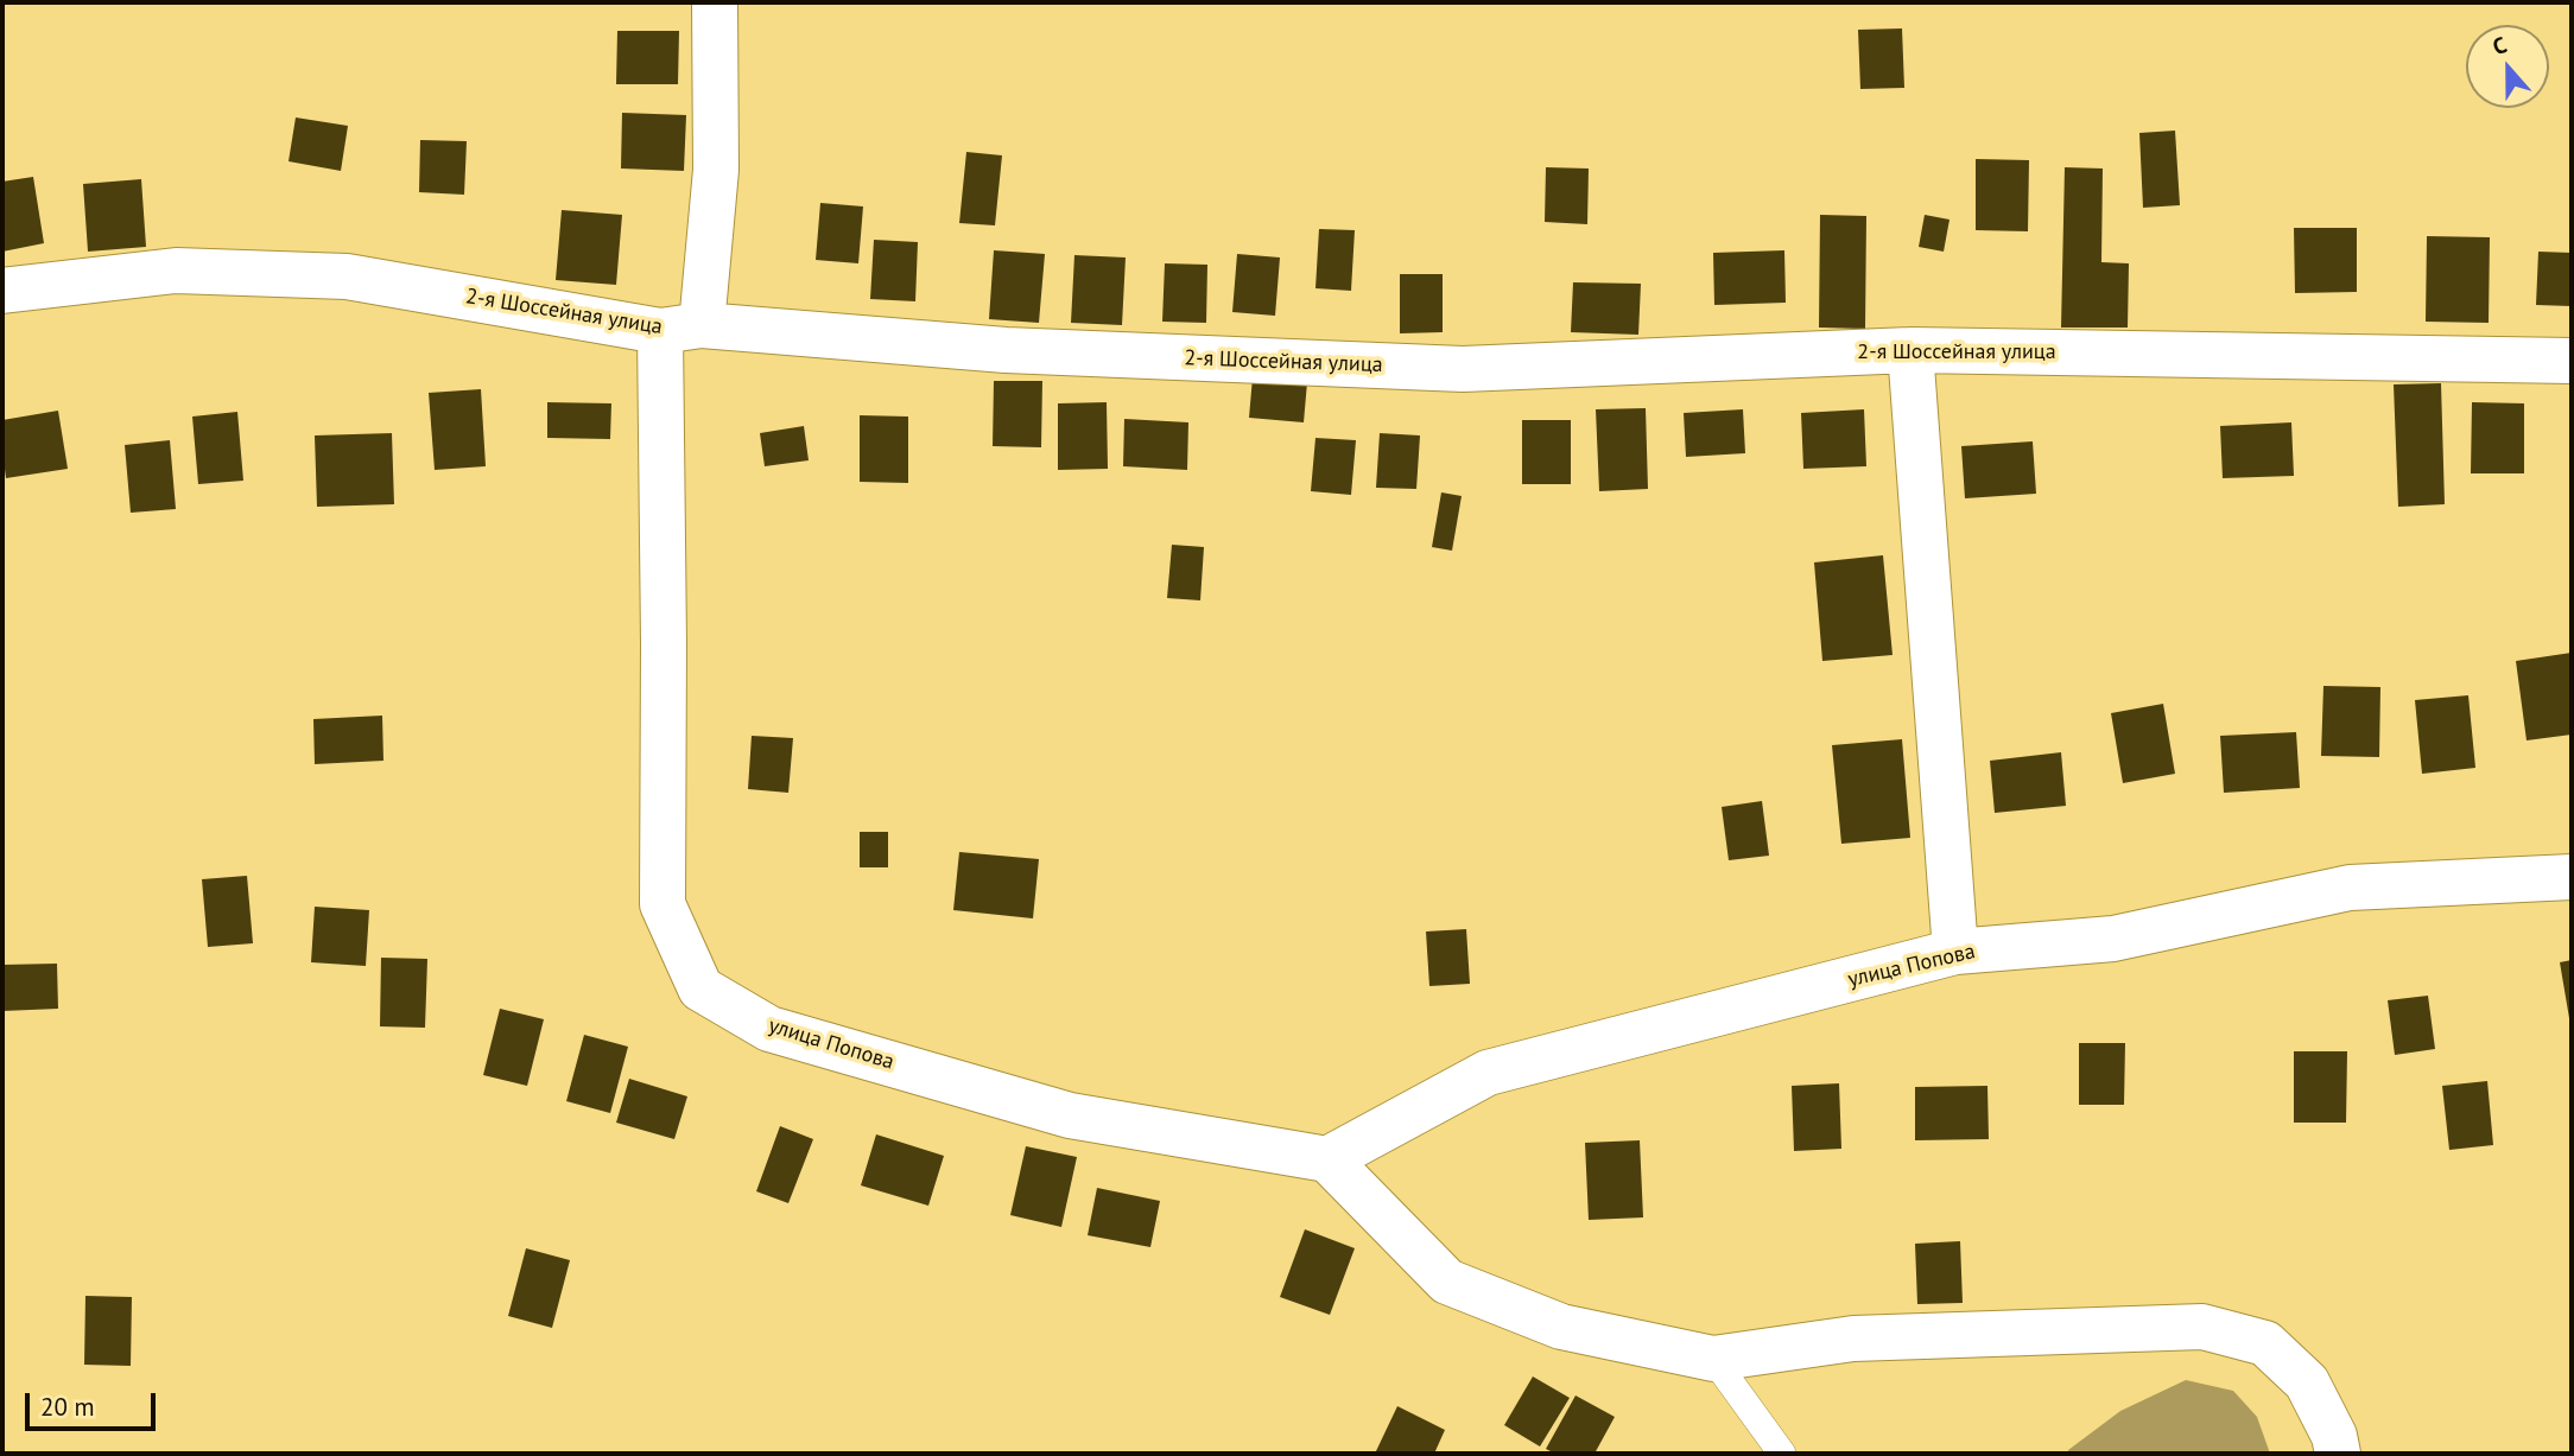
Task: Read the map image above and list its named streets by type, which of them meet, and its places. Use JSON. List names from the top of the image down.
{
  "streets": {
    "street": ["2-я Шоссейная улица", "улица Попова"]
  },
  "crossings": [
    ["2-я Шоссейная улица", "улица Попова"]
  ],
  "scale_bar": "20 m",
  "north": "top"
}
